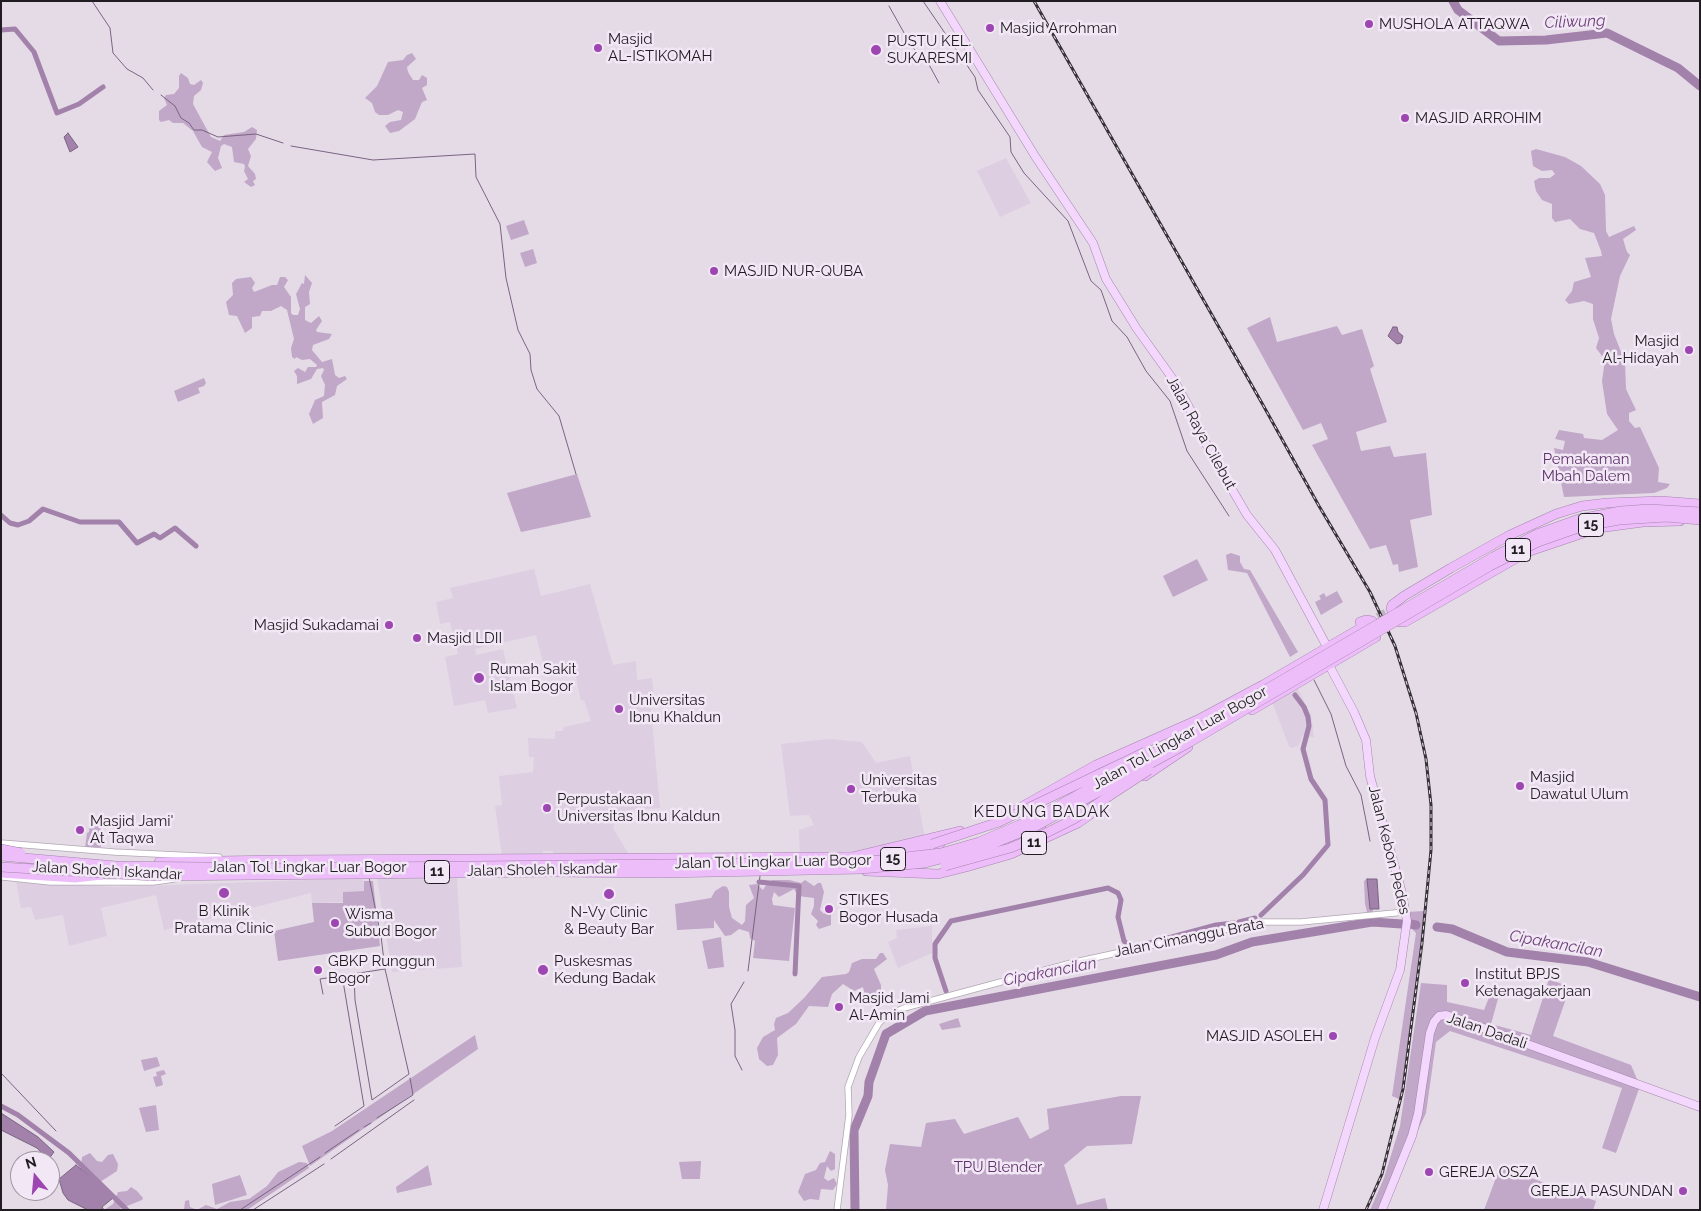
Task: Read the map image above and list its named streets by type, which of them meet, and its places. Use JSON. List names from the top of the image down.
{
  "streets": {
    "highway": [
      "15",
      "11",
      "Jalan Tol Lingkar Luar Bogor",
      "Jalan Sholeh Iskandar"
    ],
    "main road": ["Jalan Raya Cilebut", "Jalan Kebon Pedes", "Jalan Dadali"],
    "street": ["Jalan Cimanggu Brata"]
  },
  "crossings": [
    ["Jalan Raya Cilebut", "Jalan Sholeh Iskandar"],
    ["11", "Jalan Tol Lingkar Luar Bogor"],
    ["Jalan Tol Lingkar Luar Bogor", "Jalan Sholeh Iskandar"],
    ["Jalan Kebon Pedes", "Jalan Sholeh Iskandar"],
    ["Jalan Kebon Pedes", "Jalan Cimanggu Brata"]
  ],
  "districts": ["KEDUNG BADAK"],
  "water": ["Ciliwung", "Cipakancilan"],
  "parks": ["Pemakaman Mbah Dalem", "TPU Blender"],
  "places": [
    "MUSHOLA ATTAQWA",
    "Masjid Arrohman",
    "Masjid AL-ISTIKOMAH",
    "PUSTU KEL. SUKARESMI",
    "MASJID ARROHIM",
    "MASJID NUR-QUBA",
    "Masjid Al-Hidayah",
    "Masjid Sukadamai",
    "Masjid LDII",
    "Rumah Sakit Islam Bogor",
    "Universitas Ibnu Khaldun",
    "Masjid Dawatul Ulum",
    "Universitas Terbuka",
    "Perpustakaan Universitas Ibnu Kaldun",
    "Masjid Jami' At Taqwa",
    "B Klinik Pratama Clinic",
    "N-Vy Clinic & Beauty Bar",
    "STIKES Bogor Husada",
    "Wisma Subud Bogor",
    "GBKP Runggun Bogor",
    "Puskesmas Kedung Badak",
    "Institut BPJS Ketenagakerjaan",
    "Masjid Jami Al-Amin",
    "MASJID ASOLEH",
    "GEREJA OSZA",
    "GEREJA PASUNDAN"
  ],
  "north": "top"
}
